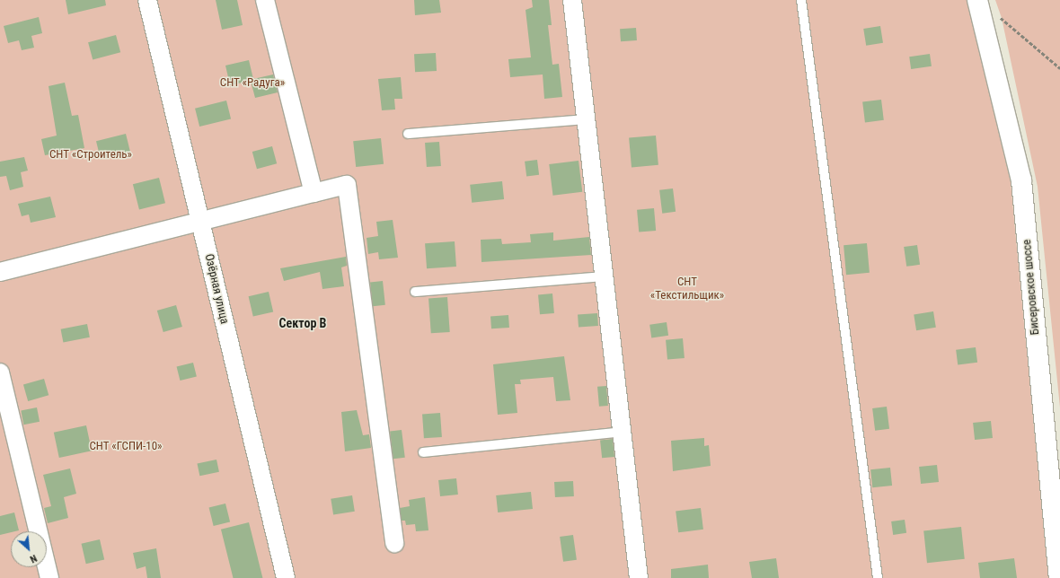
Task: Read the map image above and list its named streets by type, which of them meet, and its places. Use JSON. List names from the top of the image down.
{
  "streets": {
    "main road": ["Бисеровское шоссе"],
    "street": ["Озёрная улица"]
  },
  "districts": ["Сектор В"],
  "parks": [
    "СНТ «Радуга»",
    "СНТ «Строитель»",
    "СНТ «Текстильщик»",
    "СНТ «ГСПИ-10»"
  ],
  "north": "bottom right"
}
